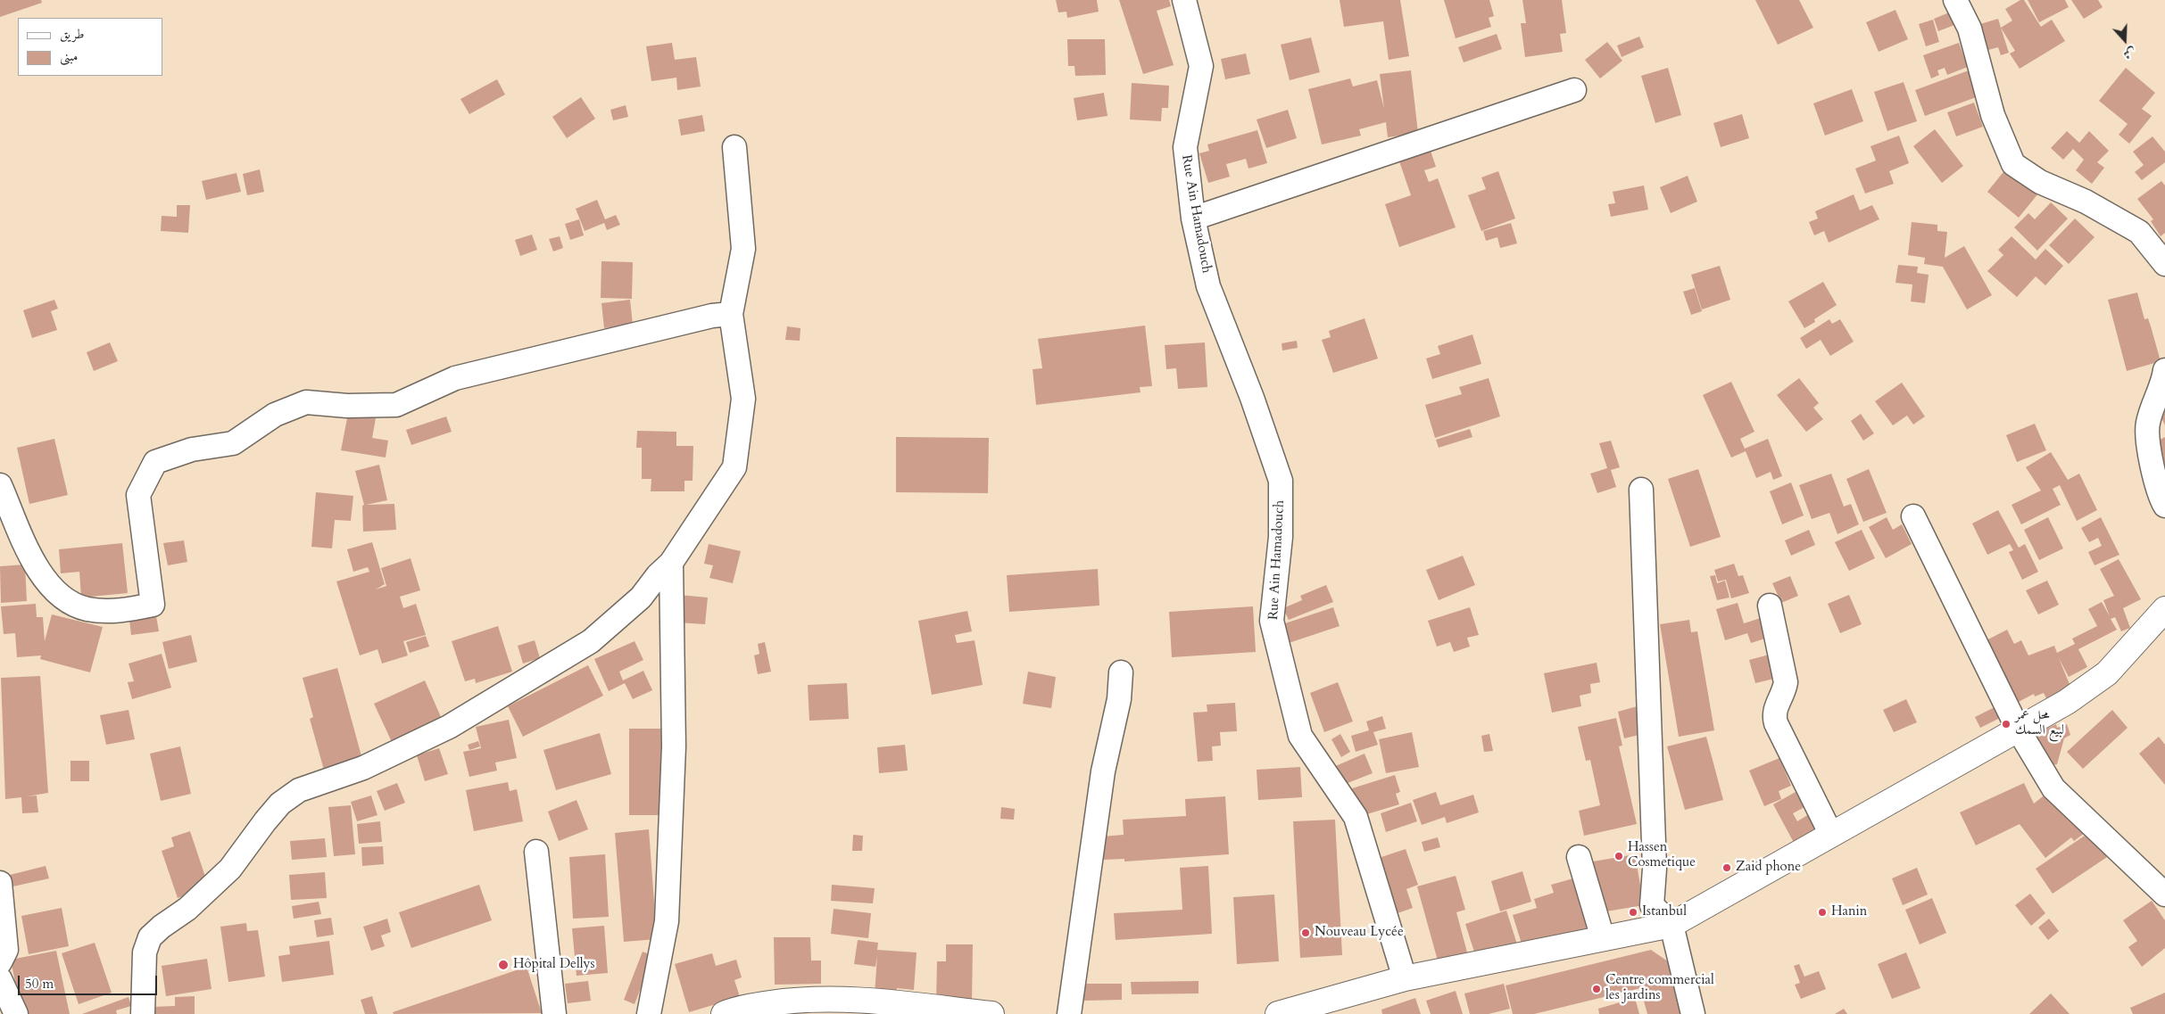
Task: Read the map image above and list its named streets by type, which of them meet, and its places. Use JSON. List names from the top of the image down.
{
  "streets": {
    "street": ["Rue Ain Hamadouch"]
  },
  "places": [
    "محل عمر لبيع السمك",
    "Hassen Cosmetique",
    "Zaid phone",
    "Istanbul",
    "Hanin",
    "Nouveau Lycée",
    "Hôpital Dellys",
    "Centre commercial les jardins"
  ],
  "legend": ["طريق", "مبنى"],
  "scale_bar": "50 m",
  "north": "bottom"
}
